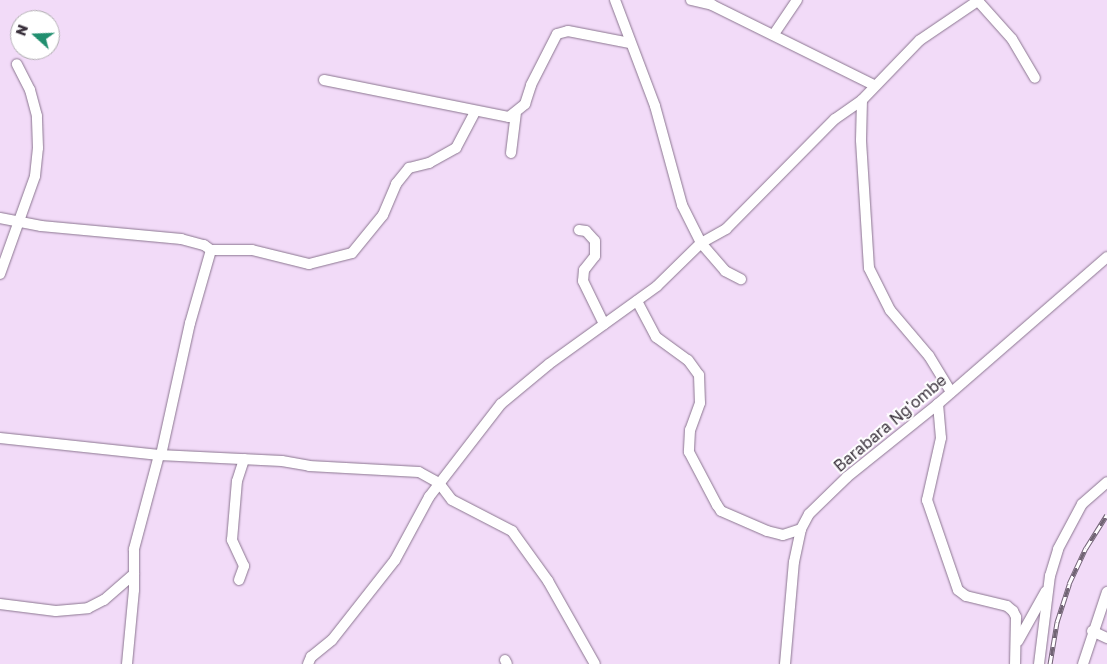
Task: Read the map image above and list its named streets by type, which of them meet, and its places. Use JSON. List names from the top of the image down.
{
  "streets": {
    "street": ["Barabara Ng'ombe"]
  },
  "north": "left"
}
